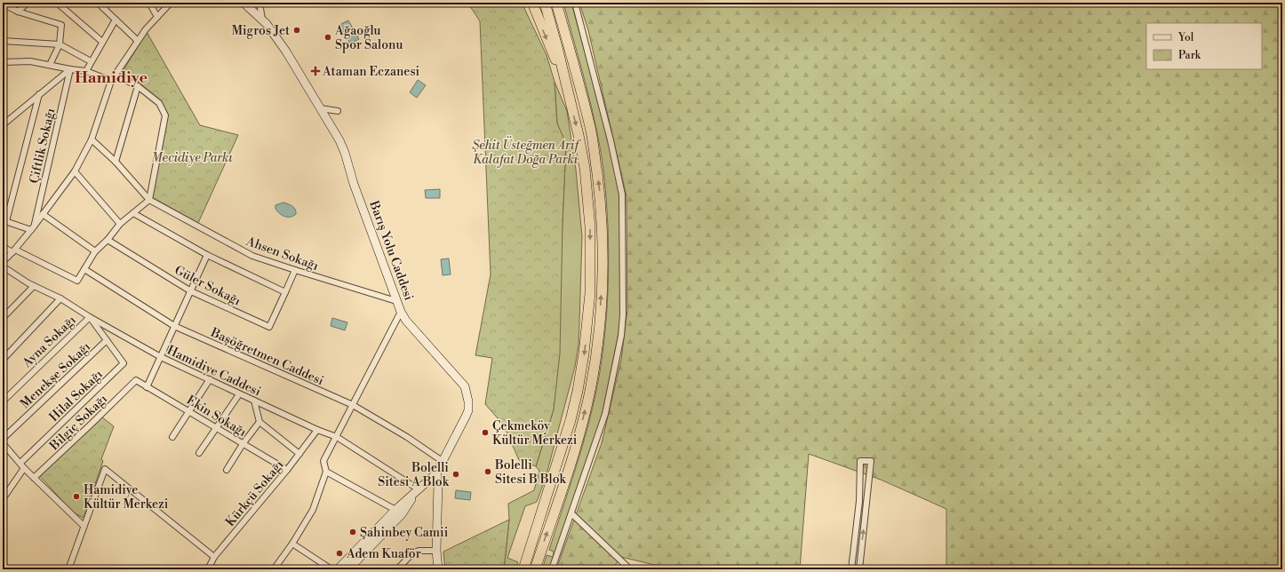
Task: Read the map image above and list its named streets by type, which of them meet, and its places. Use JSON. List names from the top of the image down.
{
  "streets": {
    "main road": ["Barış Yolu Caddesi"],
    "street": [
      "Çiftlik Sokağı",
      "Ahsen Sokağı",
      "Güler Sokağı",
      "Ayna Sokağı",
      "Başöğretmen Caddesi",
      "Hamidiye Caddesi",
      "Menekşe Sokağı",
      "Hilal Sokağı",
      "Ekin Sokağı",
      "Bilgiç Sokağı",
      "Kürkçü Sokağı"
    ]
  },
  "crossings": [
    ["Barış Yolu Caddesi", "Ahsen Sokağı"],
    ["Barış Yolu Caddesi", "Başöğretmen Caddesi"],
    ["Ayna Sokağı", "Hamidiye Caddesi"],
    ["Ayna Sokağı", "Menekşe Sokağı"],
    ["Ayna Sokağı", "Hilal Sokağı"],
    ["Hamidiye Caddesi", "Kürkçü Sokağı"],
    ["Menekşe Sokağı", "Hilal Sokağı"],
    ["Ekin Sokağı", "Bilgiç Sokağı"],
    ["Ekin Sokağı", "Kürkçü Sokağı"]
  ],
  "districts": ["Hamidiye"],
  "parks": ["Şehit Üsteğmen Arif Kalafat Doğa Parkı", "Mecidiye Parkı"],
  "places": {
    "other": [
      "Migros Jet",
      "Ağaoğlu Spor Salonu",
      "Çekmeköy Kültür Merkezi",
      "Bolelli Sitesi B Blok",
      "Bolelli Sitesi A Blok",
      "Hamidiye Kültür Merkezi",
      "Şahinbey Camii",
      "Adem Kuaför"
    ],
    "health": ["Ataman Eczanesi"]
  },
  "legend": ["Yol", "Park"]
}
